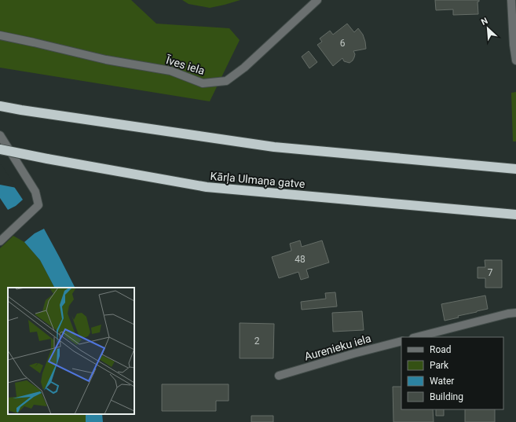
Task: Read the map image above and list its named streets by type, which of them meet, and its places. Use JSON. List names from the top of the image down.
{
  "streets": {
    "highway": ["Kārļa Ulmaņa gatve"],
    "street": ["Īves iela", "Aurenieku iela"]
  },
  "house_numbers": [
    "6",
    "48",
    "7",
    "2"
  ],
  "legend": [
    "Road",
    "Park",
    "Water",
    "Building"
  ],
  "north": "top left"
}
